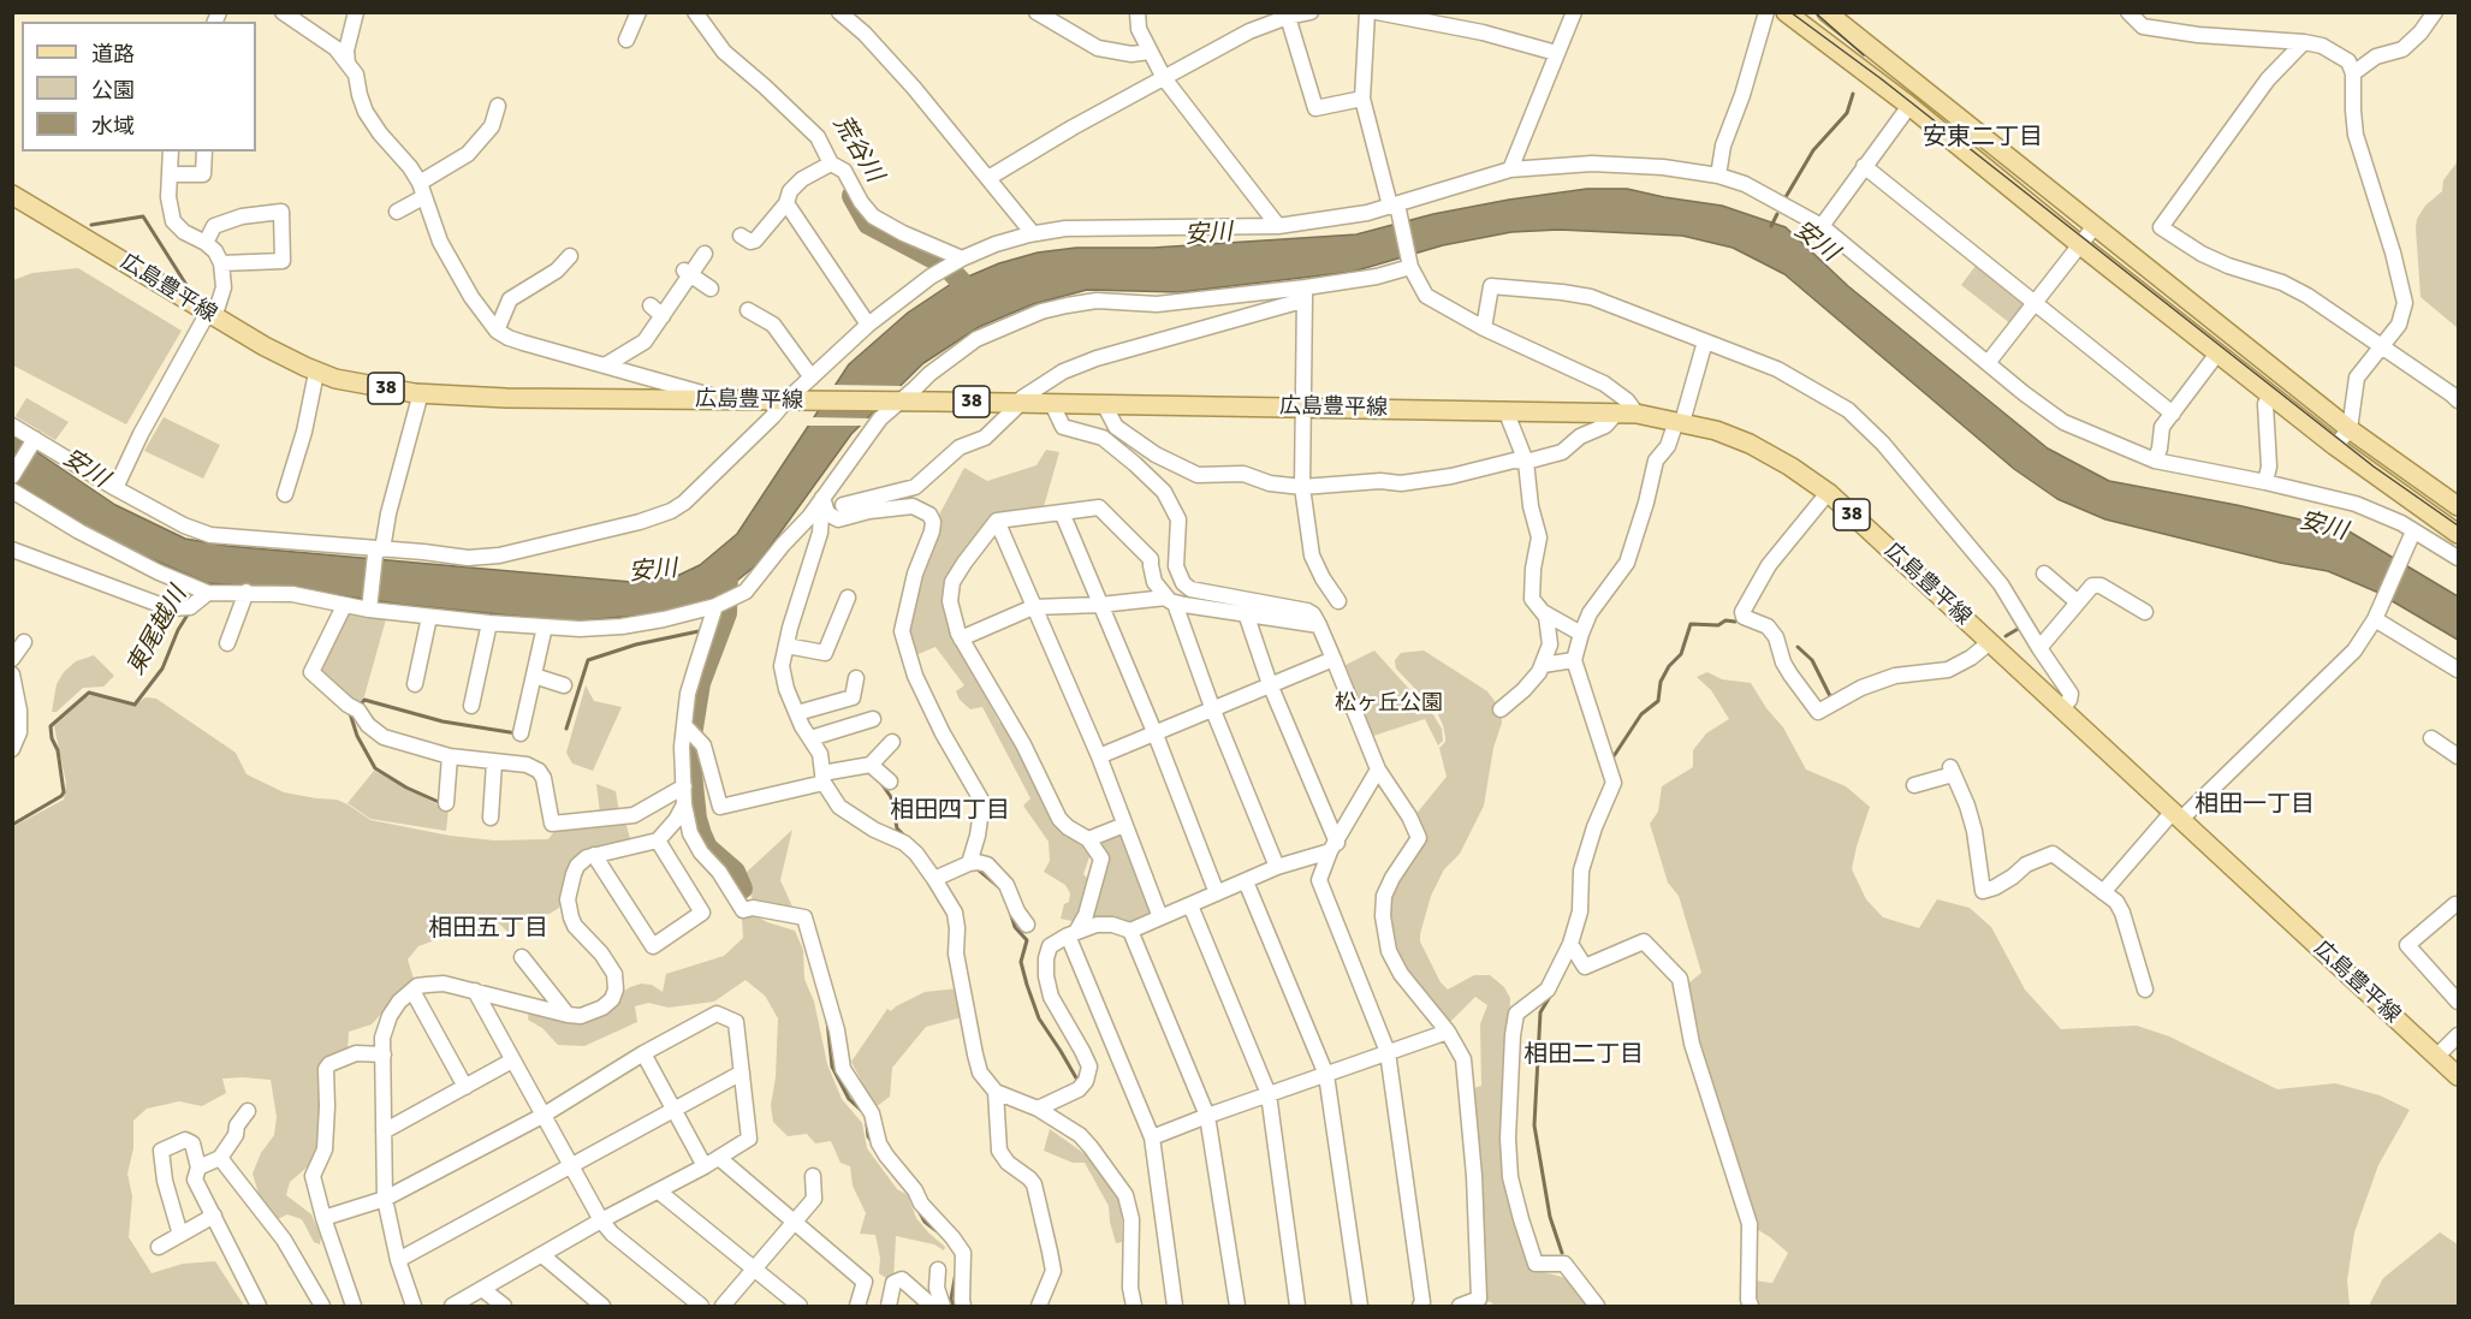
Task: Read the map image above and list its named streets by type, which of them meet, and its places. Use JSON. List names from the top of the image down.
{
  "streets": {
    "main road": ["広島豊平線", "38"]
  },
  "districts": [
    "安東二丁目",
    "相田一丁目",
    "相田四丁目",
    "相田五丁目",
    "相田二丁目"
  ],
  "water": ["荒谷川", "安川", "東尾越川"],
  "parks": ["松ヶ丘公園"],
  "legend": ["道路", "公園", "水域"]
}
